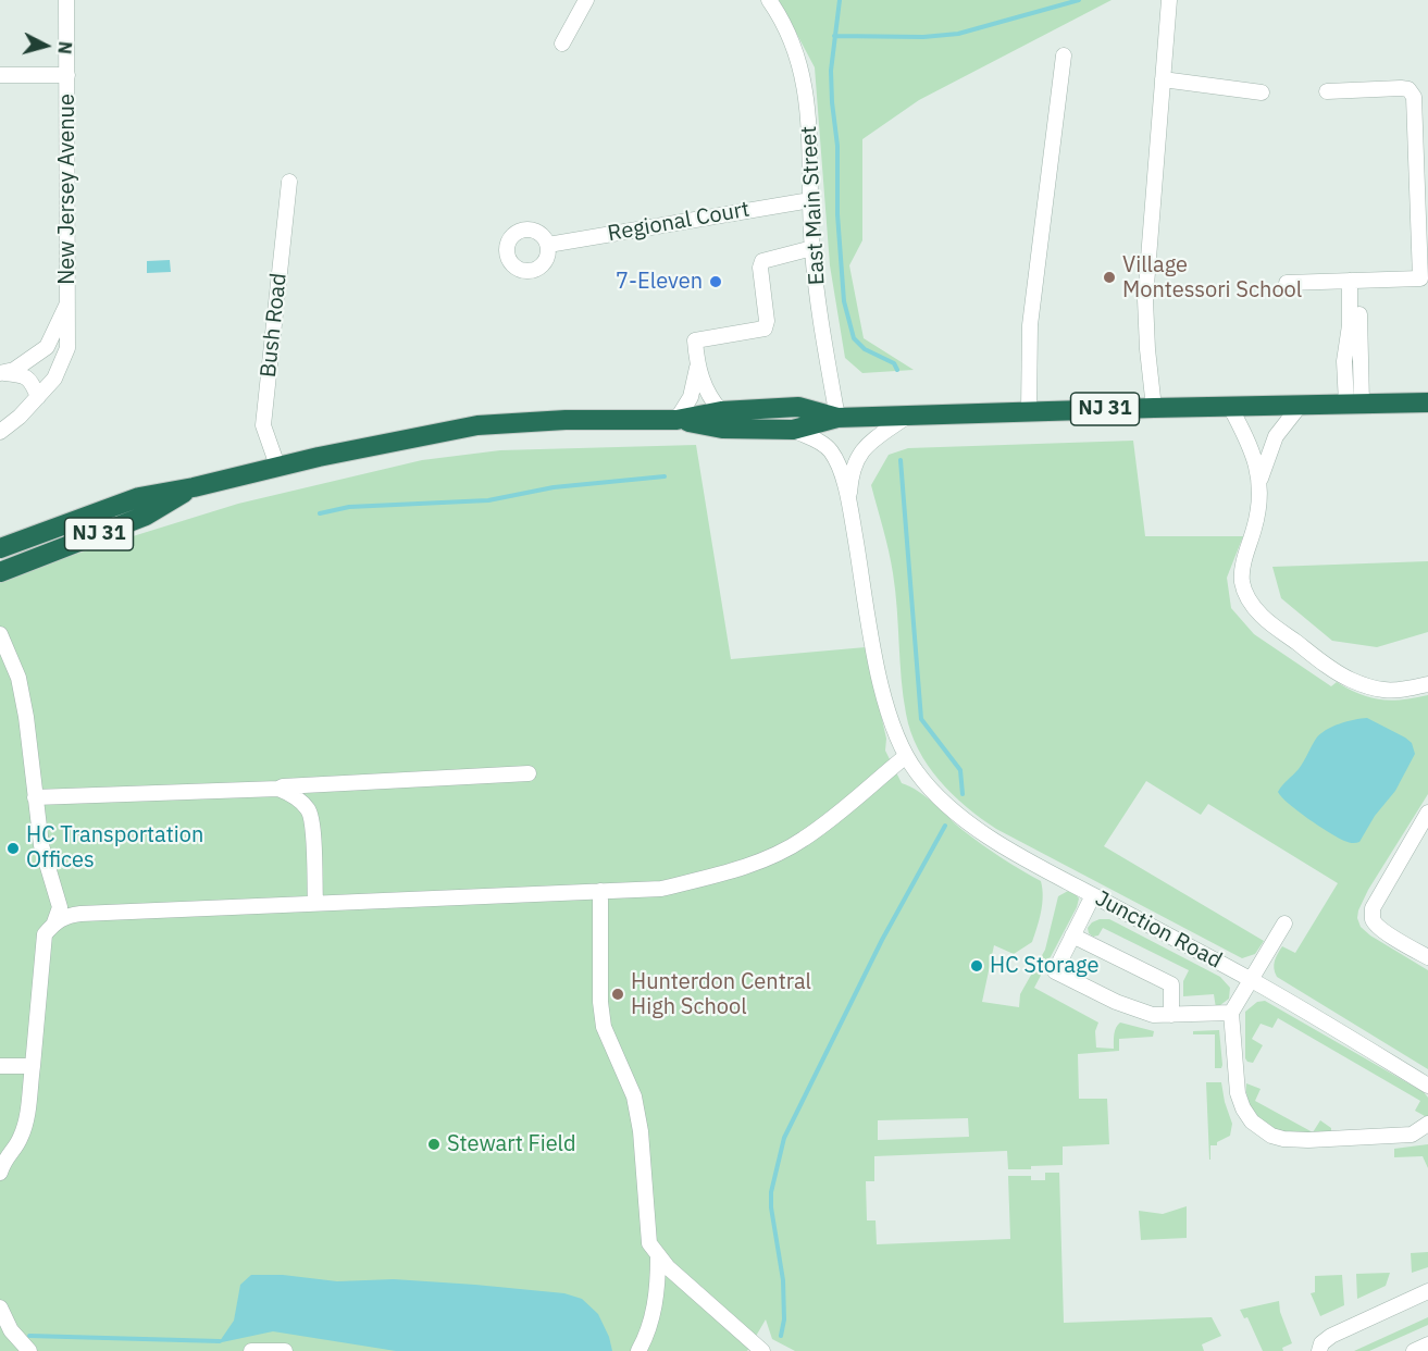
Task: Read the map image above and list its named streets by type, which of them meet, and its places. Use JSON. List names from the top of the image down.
{
  "streets": {
    "highway": ["NJ 31"],
    "street": [
      "New Jersey Avenue",
      "East Main Street",
      "Regional Court",
      "Bush Road",
      "Junction Road"
    ]
  },
  "crossings": [
    ["East Main Street", "Regional Court"],
    ["East Main Street", "NJ 31"],
    ["Bush Road", "NJ 31"]
  ],
  "places": [
    "Village Montessori School",
    "7-Eleven",
    "HC Transportation Offices",
    "HC Storage",
    "Hunterdon Central High School",
    "Stewart Field"
  ],
  "north": "right"
}
